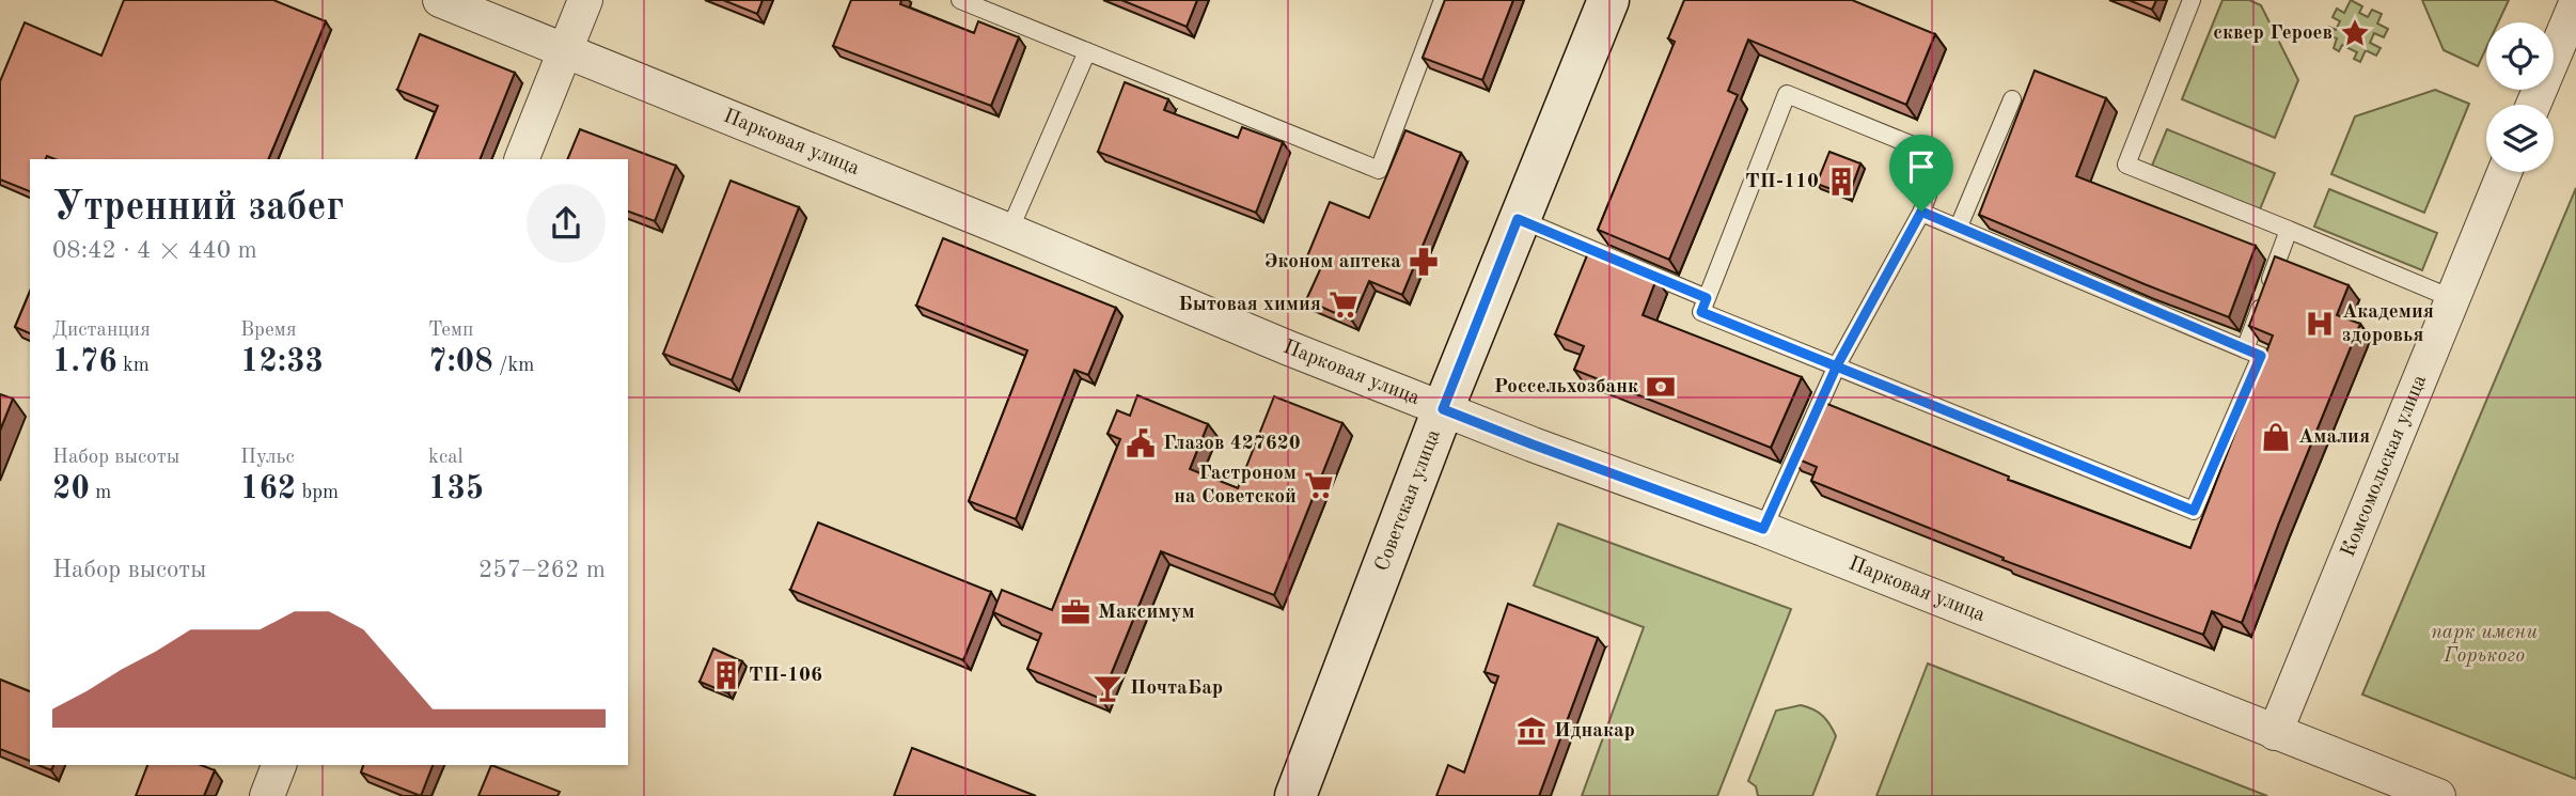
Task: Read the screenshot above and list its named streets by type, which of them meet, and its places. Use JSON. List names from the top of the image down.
{
  "streets": {
    "street": ["Парковая улица", "Комсомольская улица", "Советская улица"]
  },
  "crossings": [
    ["Парковая улица", "Комсомольская улица"],
    ["Парковая улица", "Советская улица"]
  ],
  "parks": ["парк имени Горького"],
  "places": {
    "place": ["сквер Героев"],
    "building": ["ТП-110", "ТП-106"],
    "pharmacy": ["Эконом аптека"],
    "supermarket": ["Бытовая химия", "Гастроном на Советской"],
    "hospital": ["Академия здоровья"],
    "bank": ["Россельхозбанк"],
    "shop": ["Амалия"],
    "public building": ["Глазов 427620"],
    "office": ["Максимум"],
    "bar": ["ПочтаБар"],
    "museum": ["Иднакар"]
  },
  "page": {
    "heading": ["Утренний забег", "08:42 · 4 × 440 m"],
    "stats": [
      ["Дистанция", "1.76 km"],
      ["Время", "12:33"],
      ["Темп", "7:08 /km"],
      ["Набор высоты", "20 m"],
      ["Пульс", "162 bpm"],
      ["kcal", "135"]
    ],
    "chart": ["Набор высоты", "257–262 m"]
  }
}
